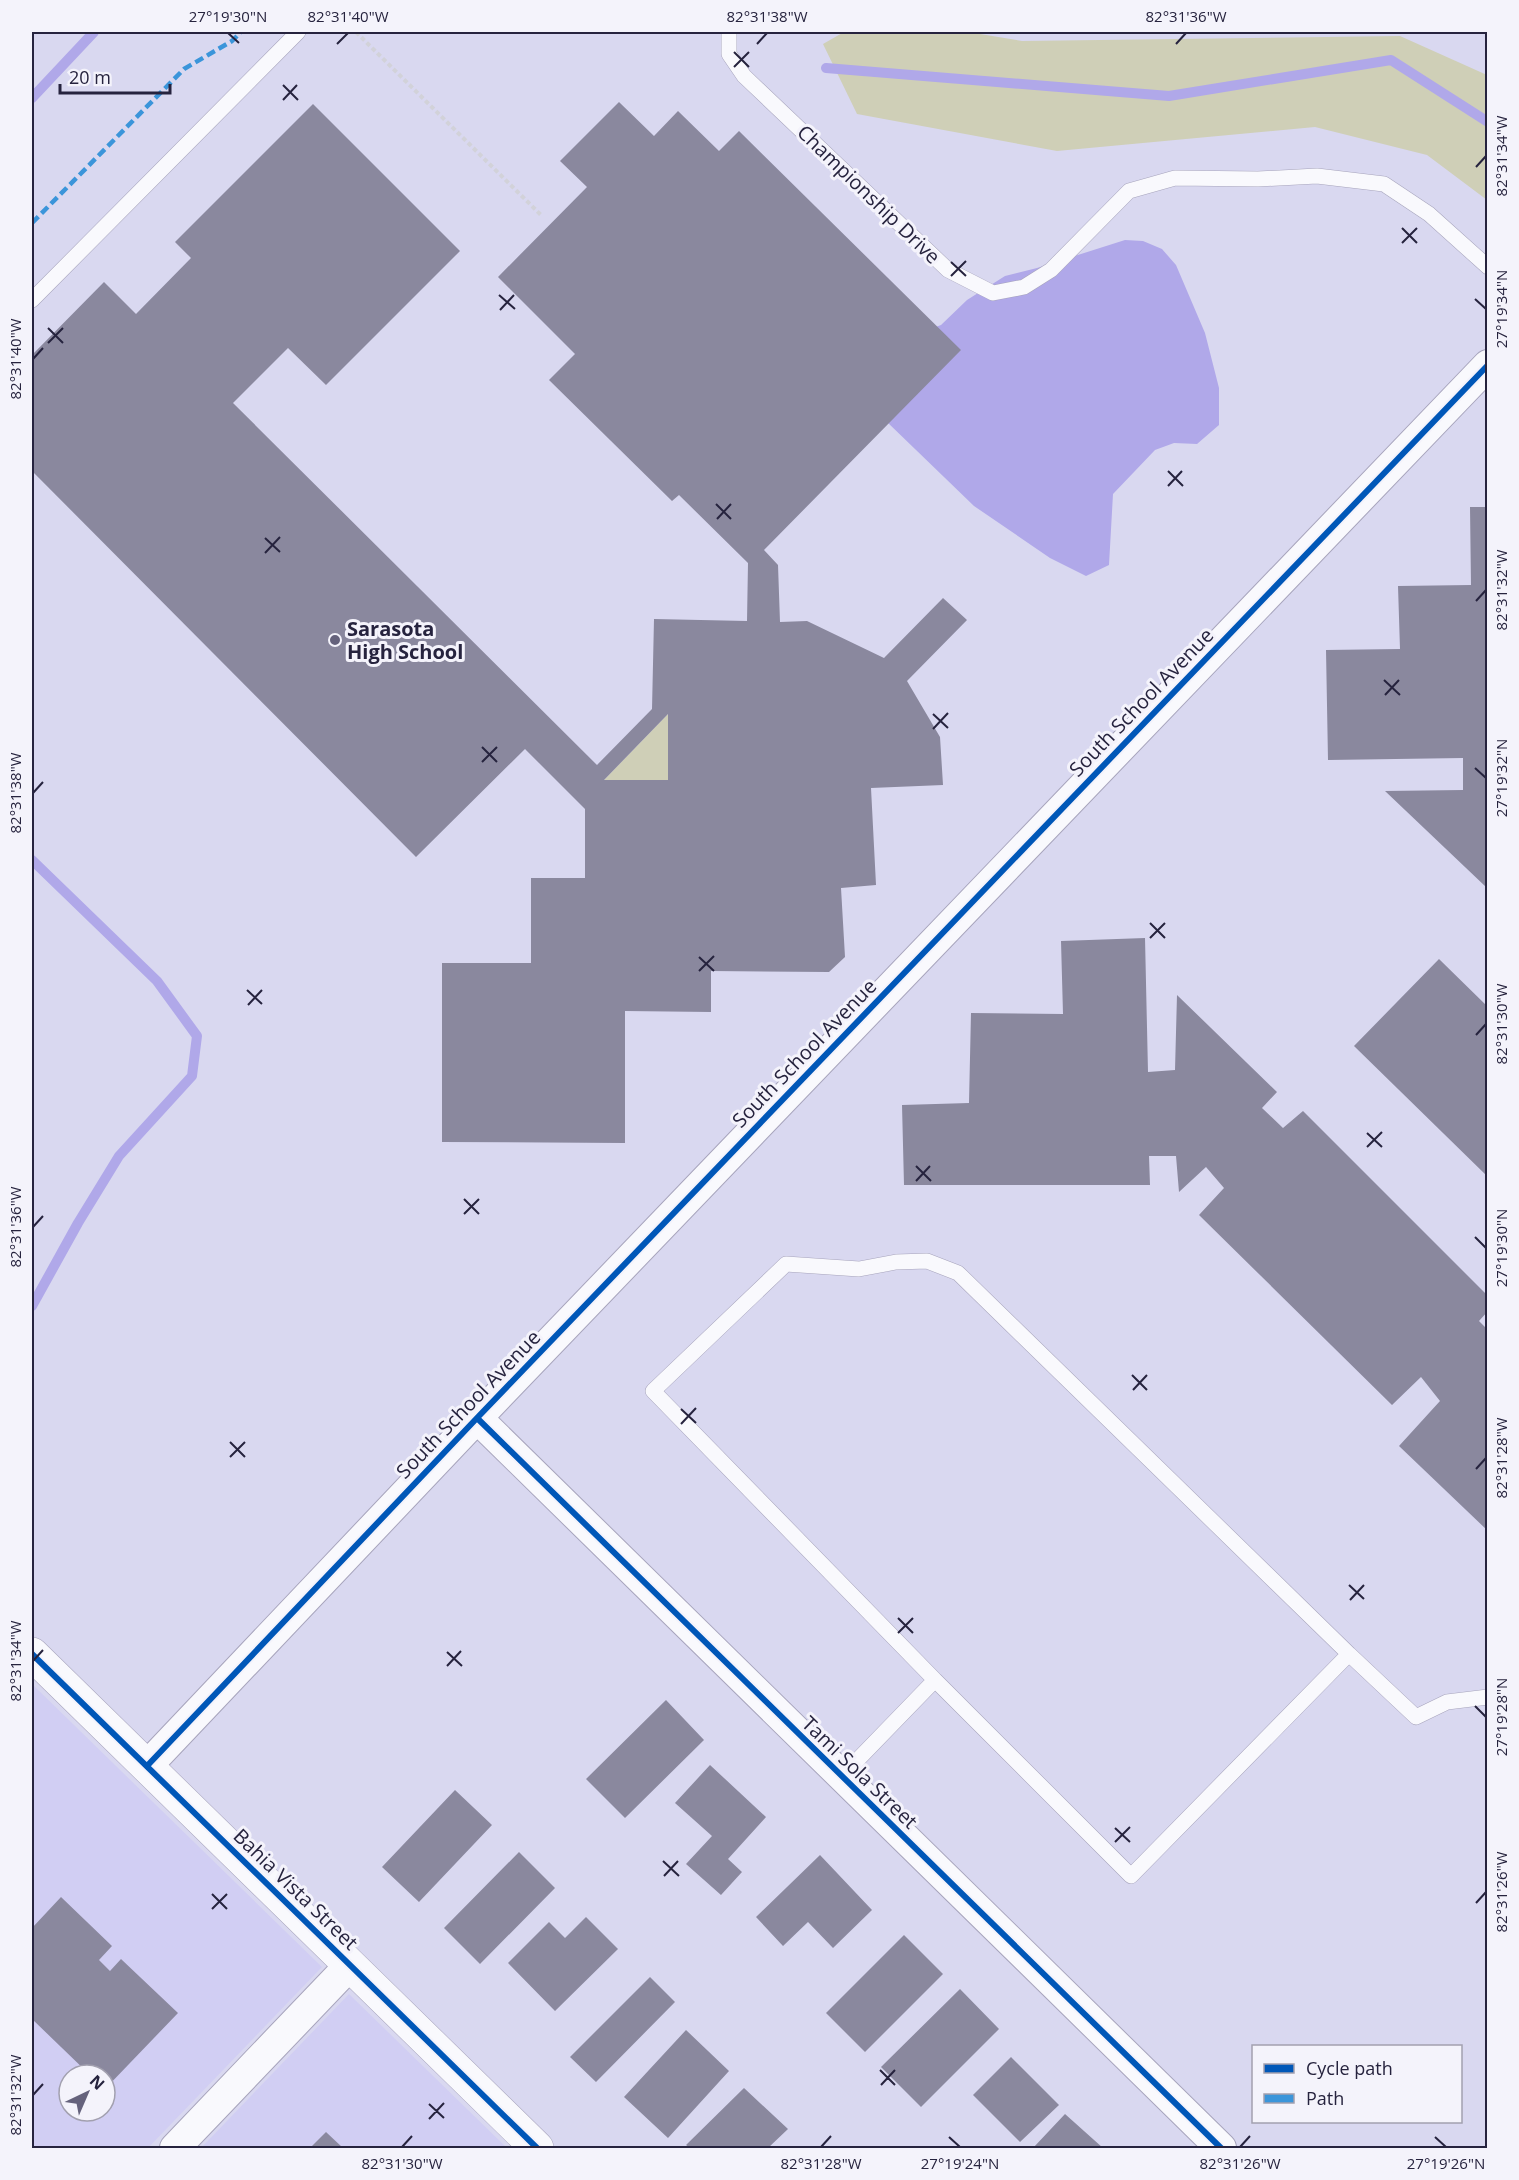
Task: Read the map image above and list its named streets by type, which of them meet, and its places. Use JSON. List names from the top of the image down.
{
  "streets": {
    "street": ["South School Avenue", "Tami Sola Street", "Bahia Vista Street"],
    "lane": ["Championship Drive"]
  },
  "crossings": [
    ["South School Avenue", "Tami Sola Street"],
    ["South School Avenue", "Bahia Vista Street"]
  ],
  "places": ["Sarasota High School"],
  "legend": ["Cycle path", "Path"],
  "scale_bar": "20 m",
  "north": "top right",
  "coordinates": [
    "27°19'30\"N",
    "82°31'40\"W",
    "82°31'38\"W",
    "82°31'36\"W",
    "82°31'34\"W",
    "27°19'34\"N",
    "82°31'32\"W",
    "27°19'32\"N",
    "82°31'30\"W",
    "82°31'28\"W",
    "27°19'28\"N",
    "82°31'26\"W",
    "27°19'24\"N",
    "27°19'26\"N"
  ]
}
